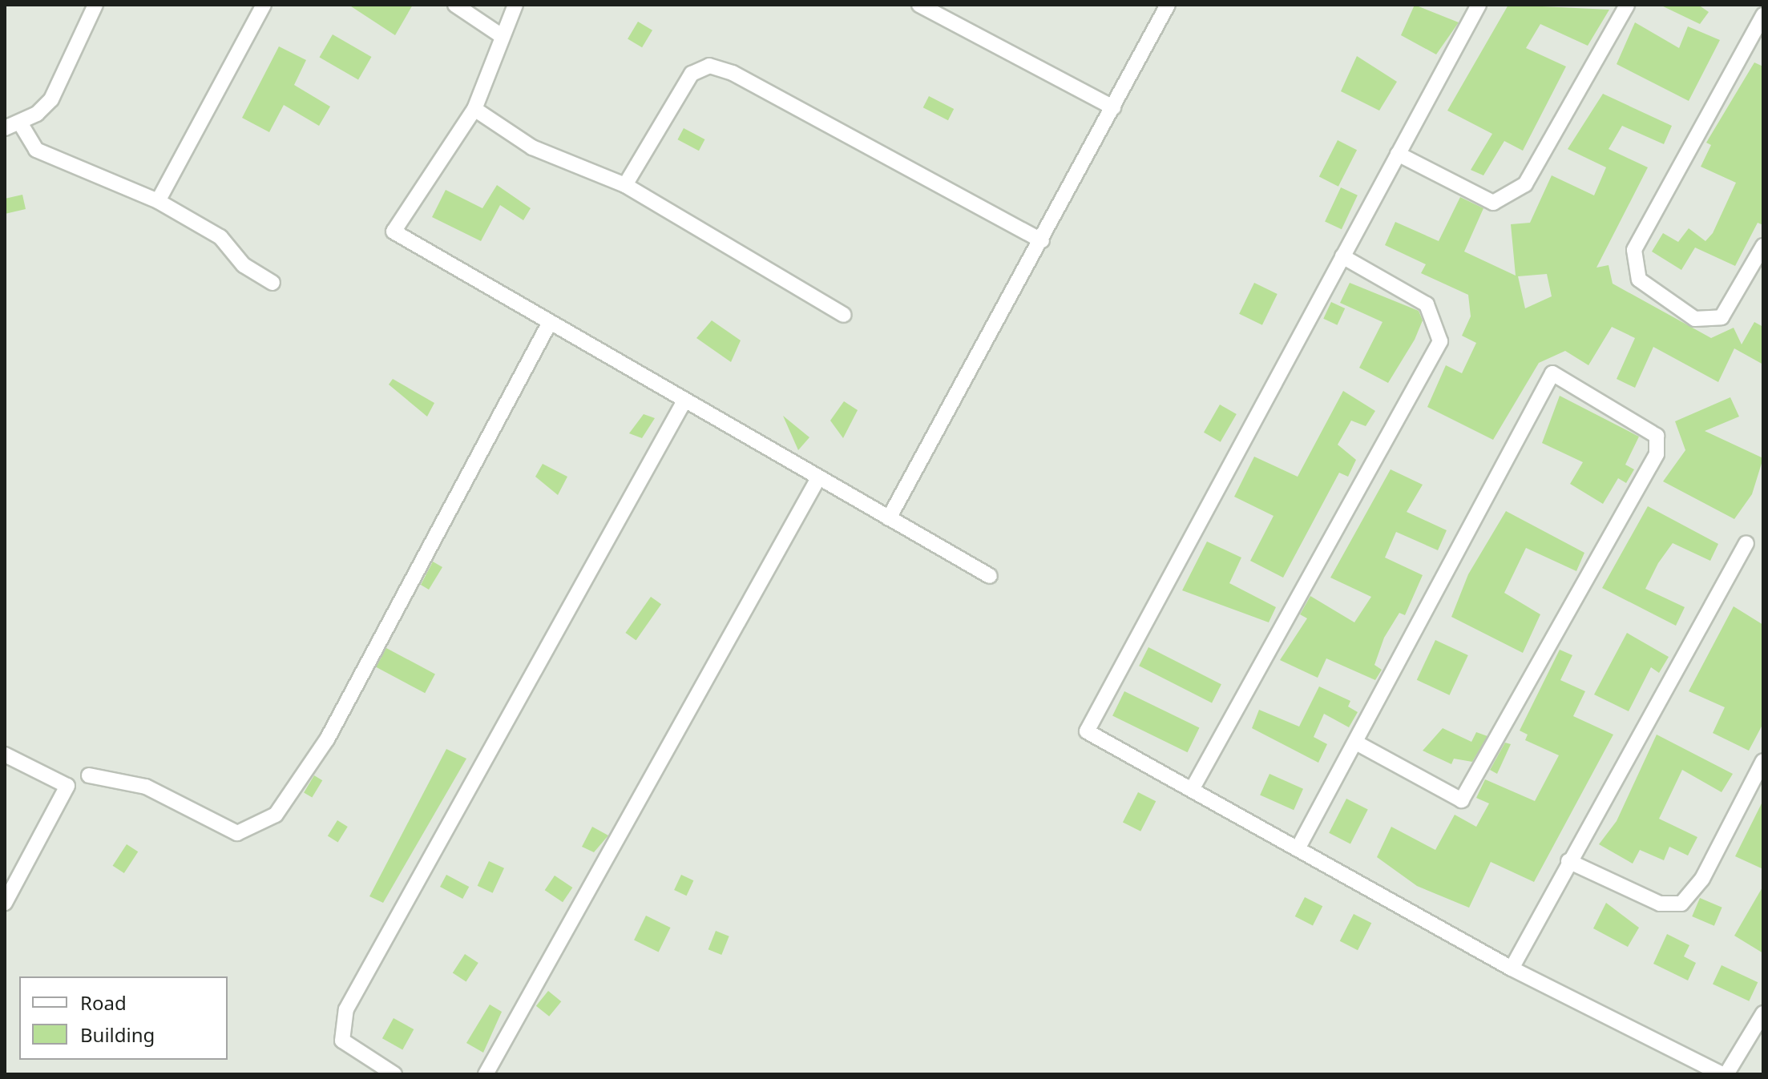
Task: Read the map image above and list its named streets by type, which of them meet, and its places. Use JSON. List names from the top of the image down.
{
  "legend": ["Road", "Building"]
}
